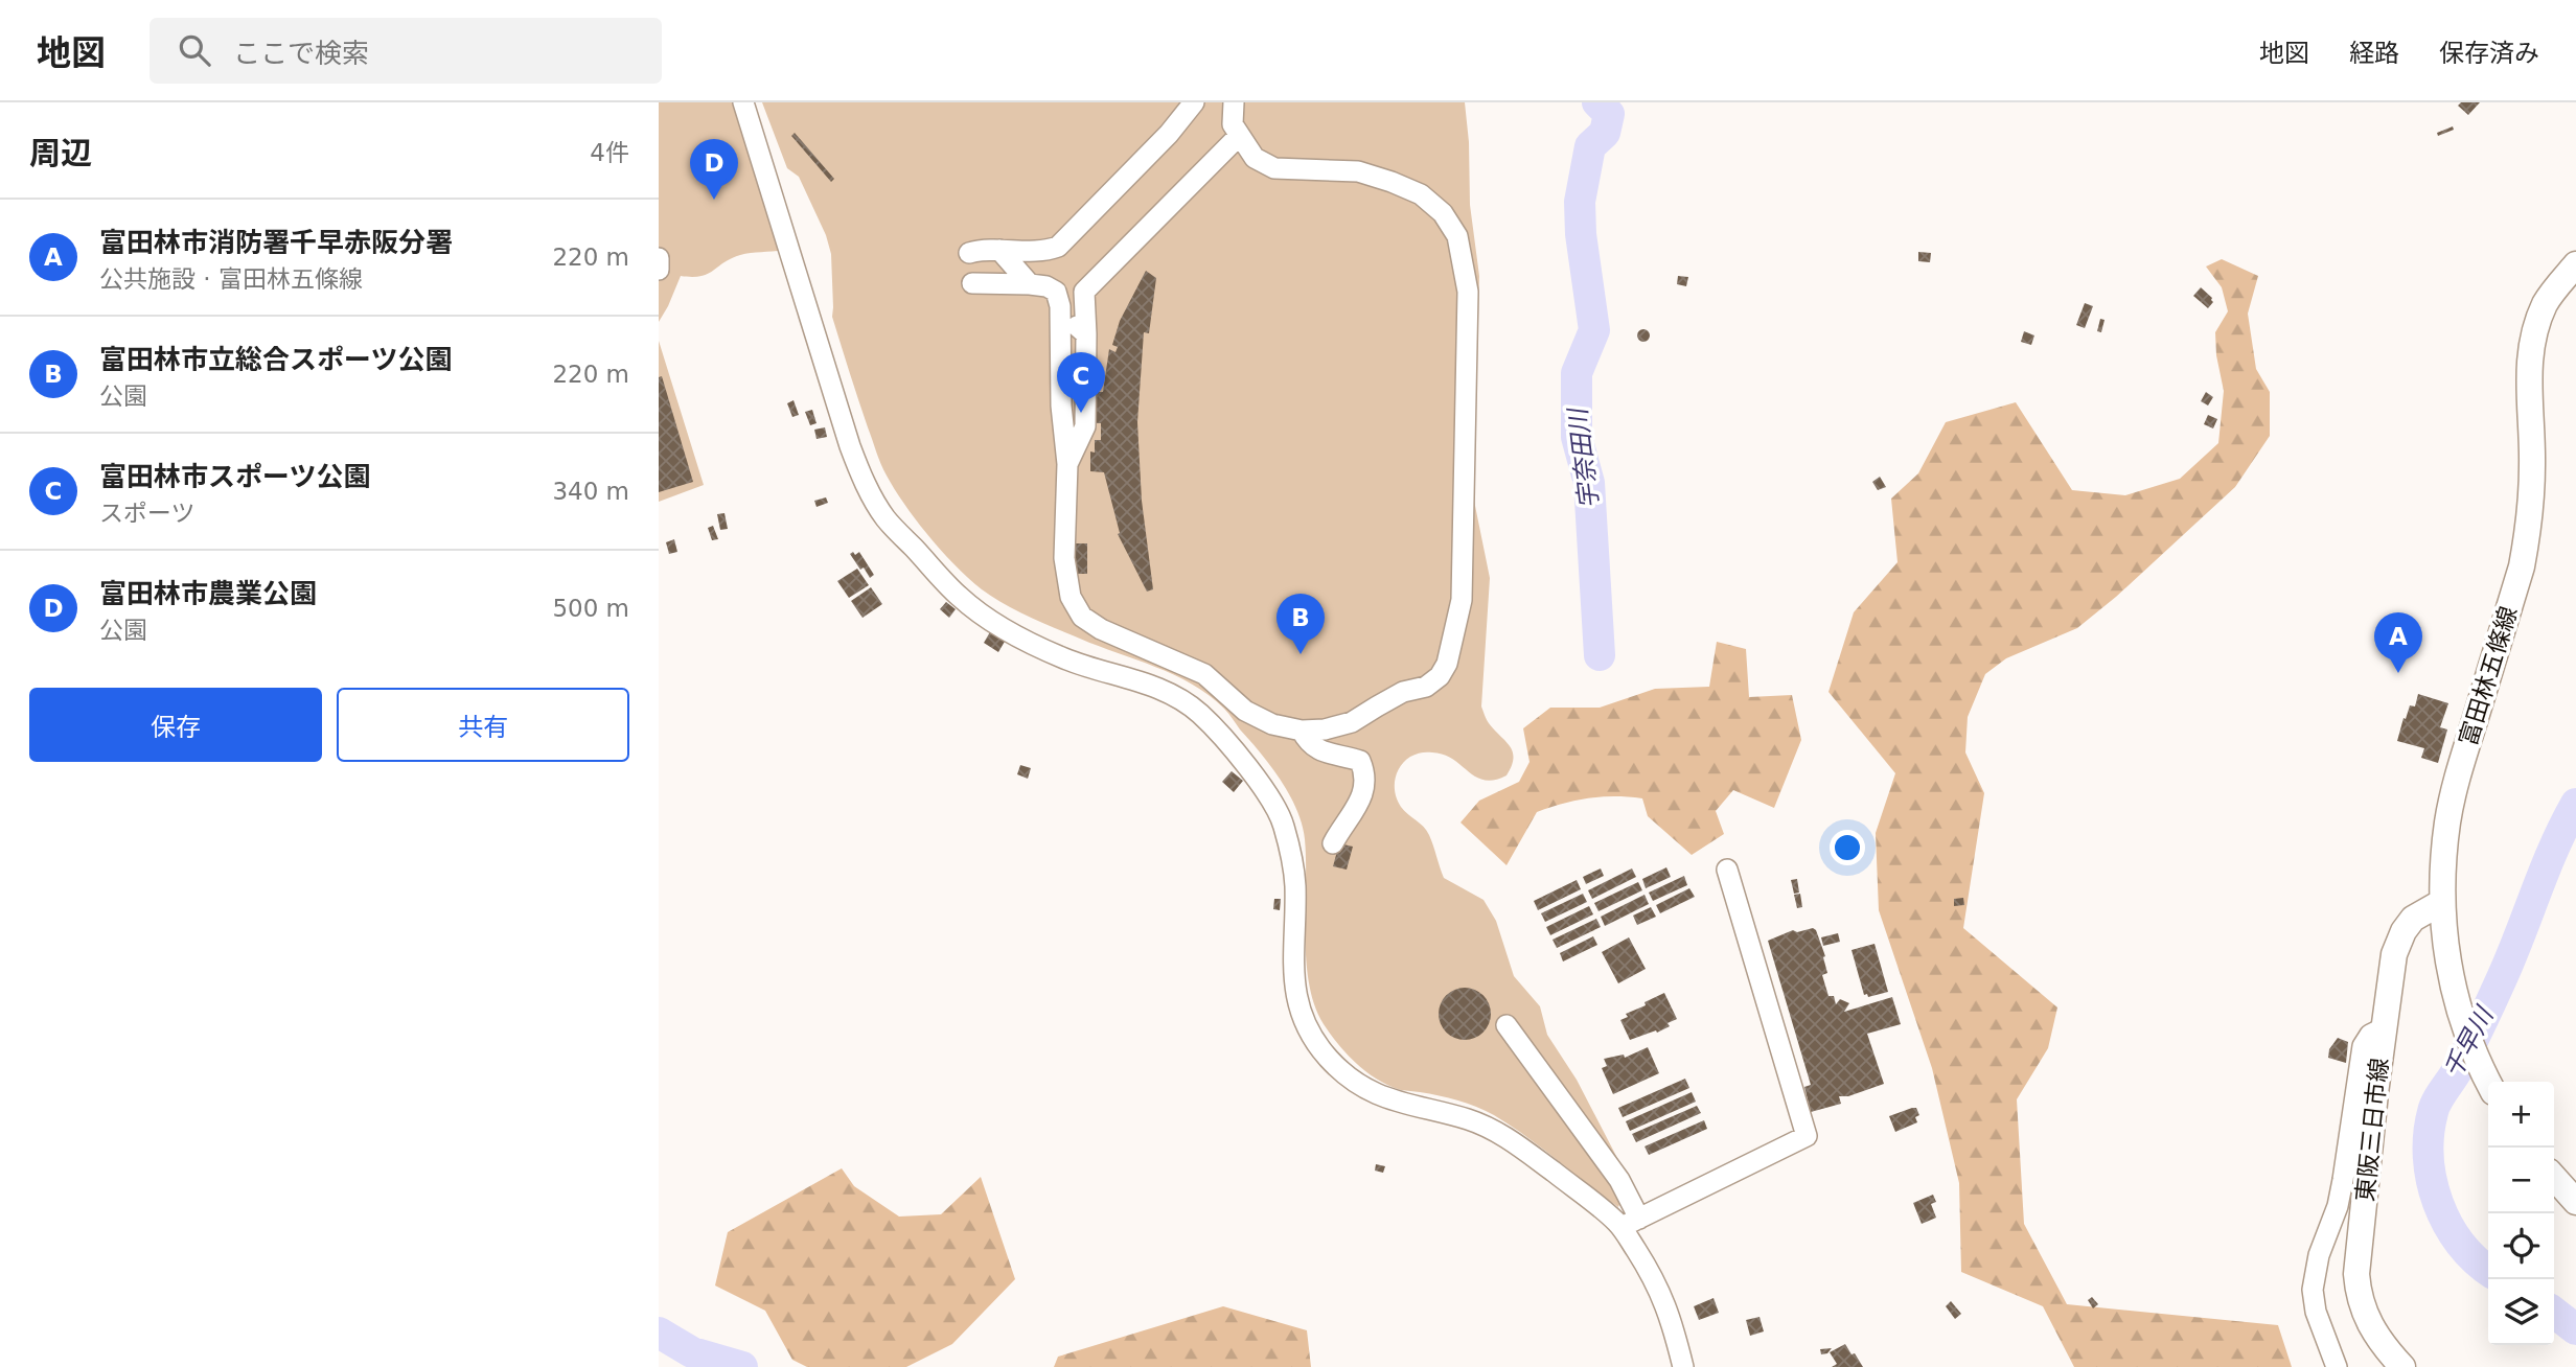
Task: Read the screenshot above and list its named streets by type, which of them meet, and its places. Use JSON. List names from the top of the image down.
{
  "streets": {
    "main road": ["富田林五條線", "東阪三日市線"]
  },
  "crossings": [
    ["富田林五條線", "東阪三日市線"]
  ],
  "water": ["宇奈田川", "千早川"],
  "page": {
    "header": "地図",
    "search": "ここで検索",
    "nav": ["地図", "経路", "保存済み"],
    "heading": ["周辺", "4件"],
    "pins": [
      "D",
      "C",
      "B",
      "A"
    ],
    "list": [
      {
        "mark": "A",
        "name": "富田林市消防署千早赤阪分署",
        "note": "公共施設 · 富田林五條線",
        "value": "220 m"
      },
      {
        "mark": "B",
        "name": "富田林市立総合スポーツ公園",
        "note": "公園",
        "value": "220 m"
      },
      {
        "mark": "C",
        "name": "富田林市スポーツ公園",
        "note": "スポーツ",
        "value": "340 m"
      },
      {
        "mark": "D",
        "name": "富田林市農業公園",
        "note": "公園",
        "value": "500 m"
      }
    ],
    "buttons": ["保存", "共有"],
    "map_buttons": ["+", "−"]
  }
}
